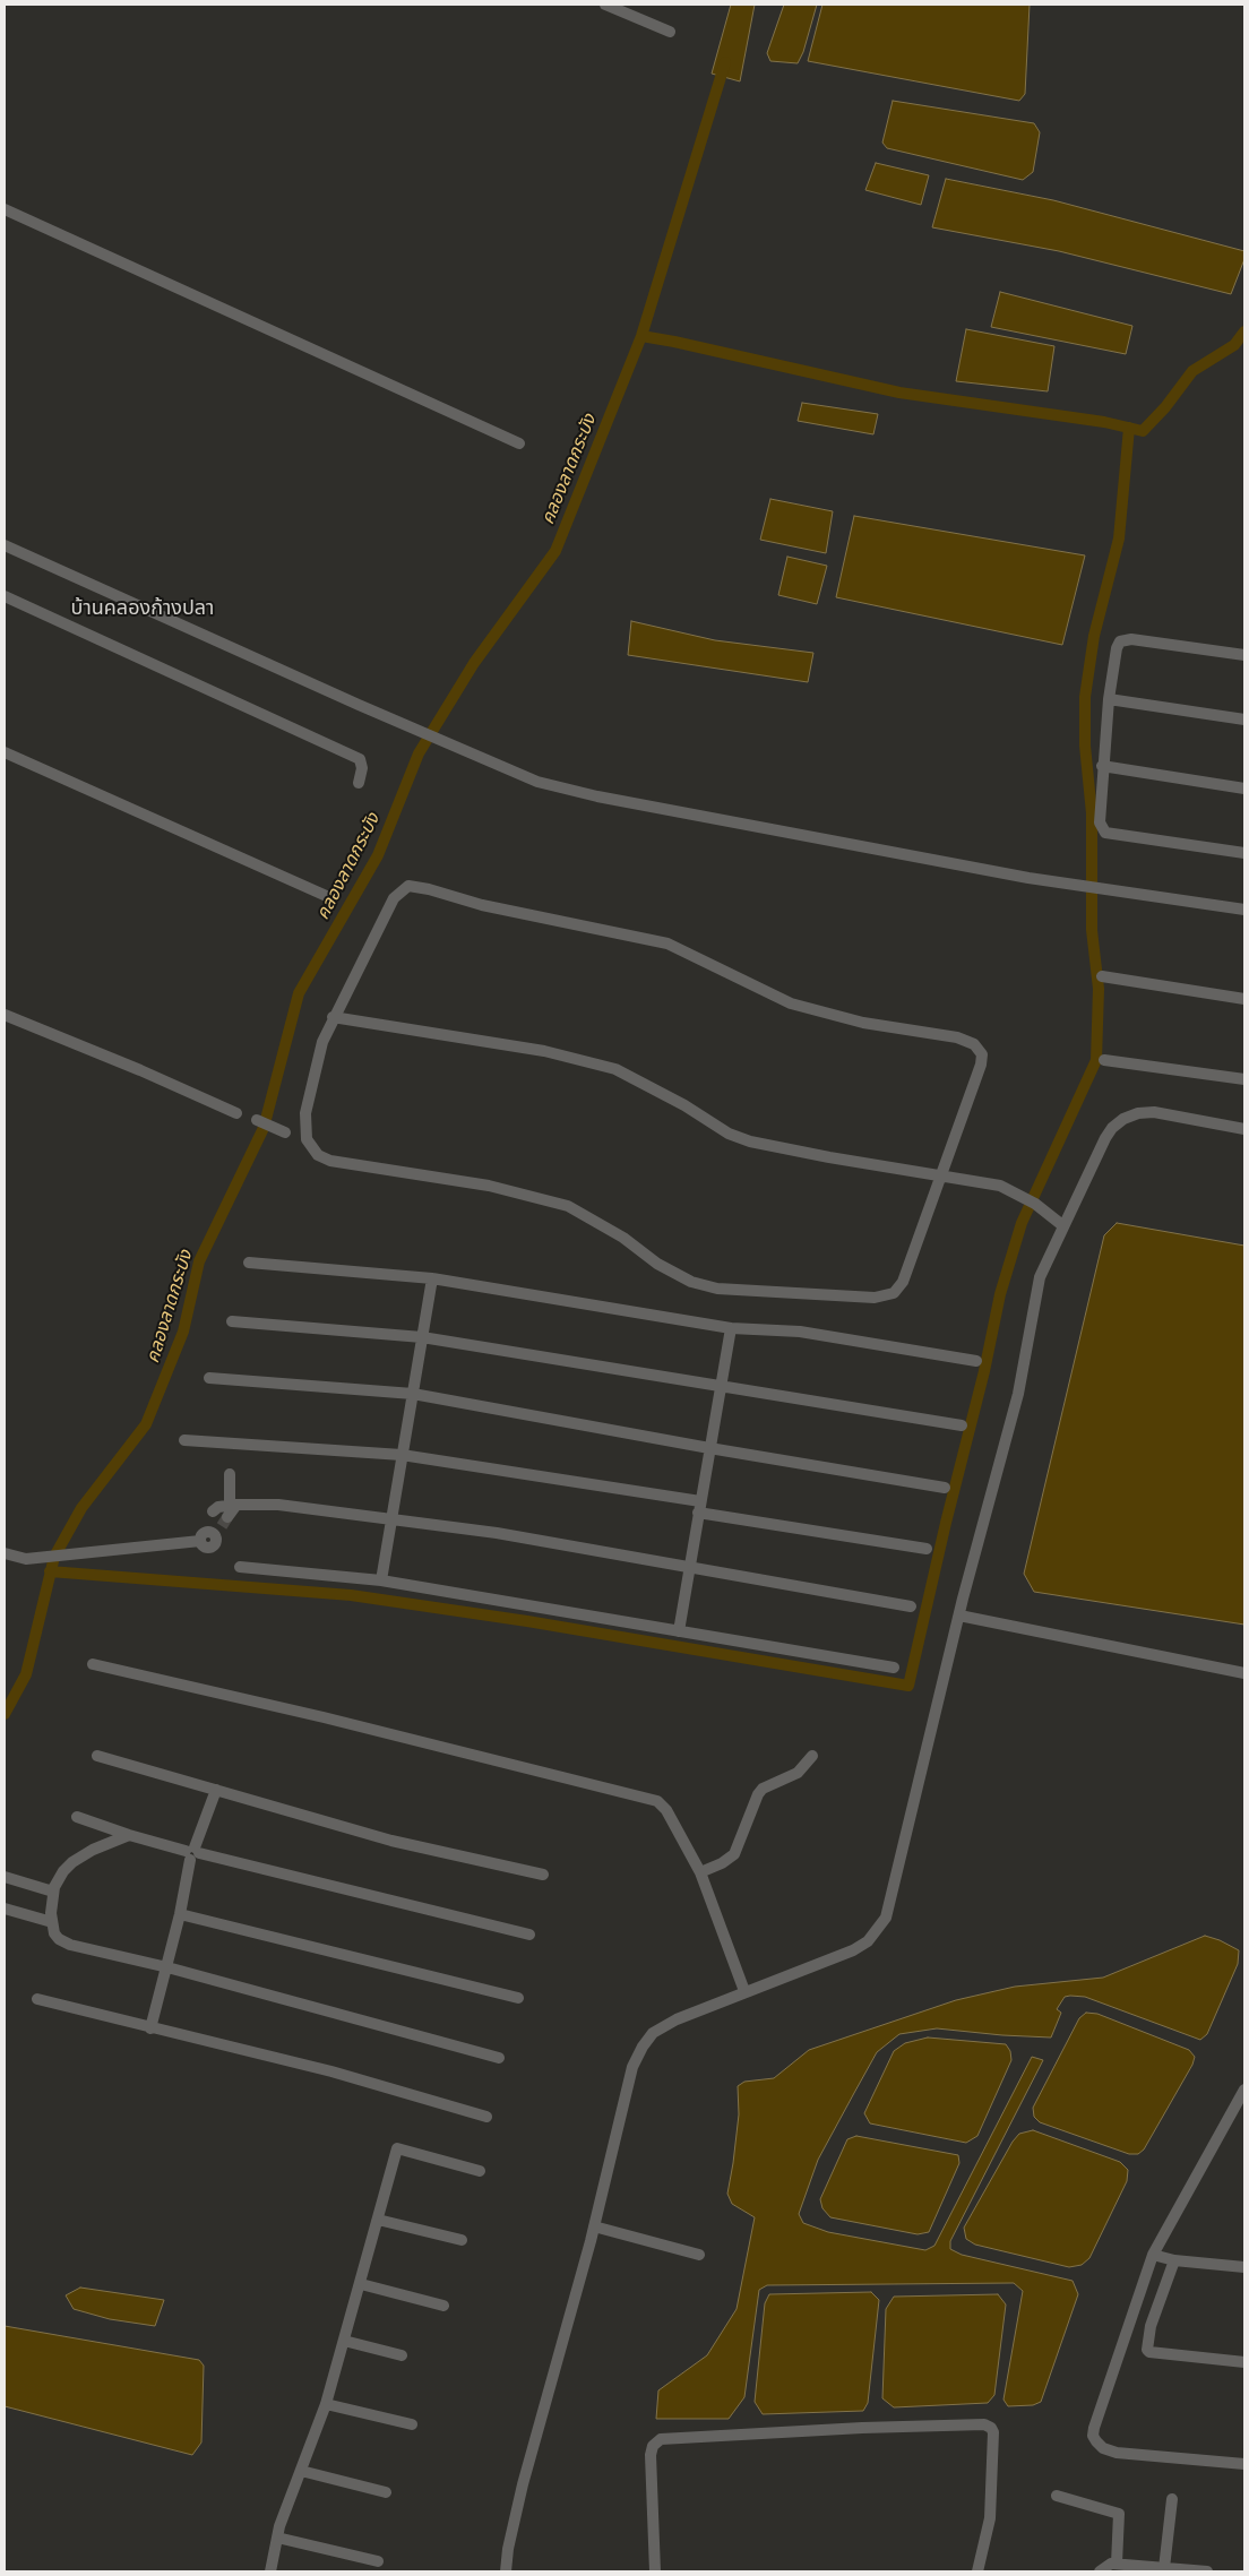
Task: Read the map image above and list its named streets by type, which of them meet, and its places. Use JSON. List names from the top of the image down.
{
  "districts": ["บ้านคลองก้างปลา"],
  "water": ["คลองลาดกระบัง"]
}
